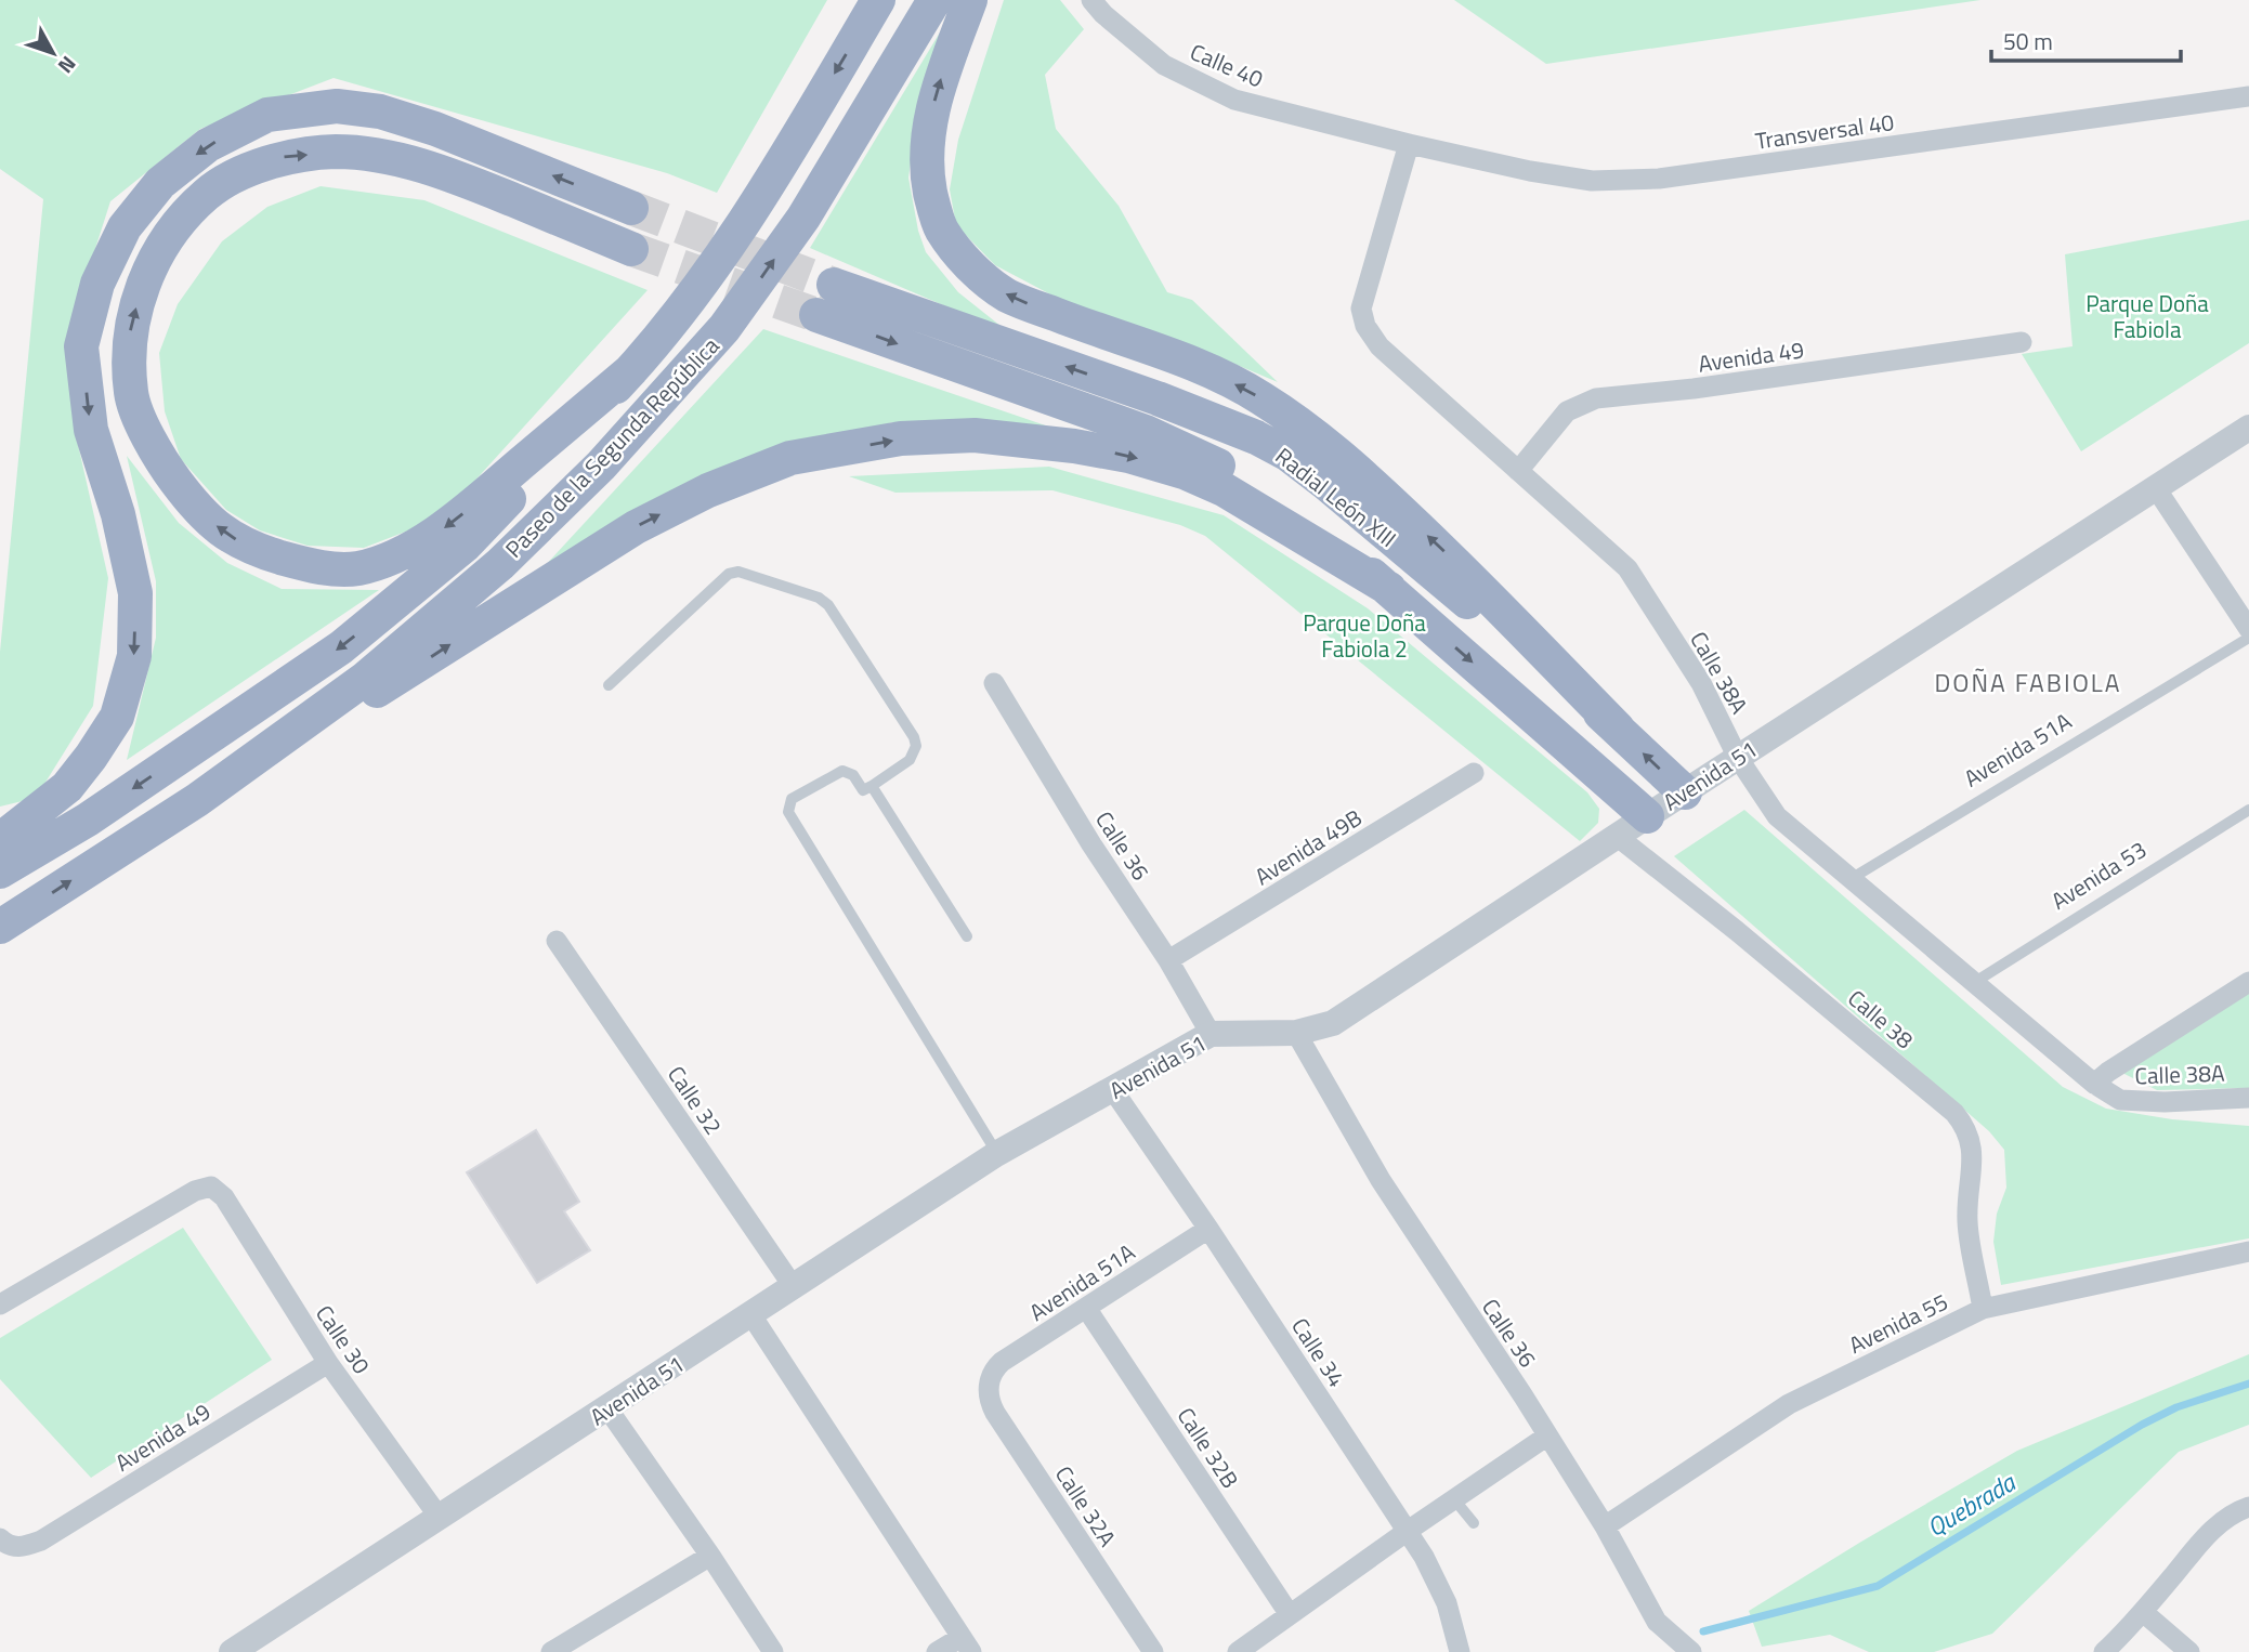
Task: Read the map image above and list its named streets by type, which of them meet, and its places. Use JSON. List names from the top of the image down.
{
  "streets": {
    "highway": ["Paseo de la Segunda República", "Radial León XIII"],
    "street": [
      "Calle 40",
      "Transversal 40",
      "Avenida 49",
      "Calle 38A",
      "Avenida 51A",
      "Avenida 51",
      "Calle 36",
      "Avenida 49B",
      "Calle 38",
      "Calle 32",
      "Avenida 55",
      "Calle 30",
      "Calle 34",
      "Calle 32B",
      "Calle 32A"
    ],
    "lane": ["Avenida 53"]
  },
  "crossings": [
    ["Calle 40", "Transversal 40"],
    ["Calle 40", "Calle 38A"],
    ["Transversal 40", "Calle 38A"],
    ["Avenida 49", "Calle 38A"],
    ["Avenida 49", "Calle 30"],
    ["Radial León XIII", "Avenida 51"],
    ["Calle 38A", "Avenida 51A"],
    ["Calle 38A", "Avenida 51"],
    ["Calle 38A", "Avenida 53"],
    ["Avenida 51A", "Calle 34"],
    ["Avenida 51A", "Calle 32B"],
    ["Avenida 51A", "Calle 32A"],
    ["Avenida 51", "Calle 36"],
    ["Avenida 51", "Calle 38"],
    ["Avenida 51", "Calle 32"],
    ["Avenida 51", "Calle 30"],
    ["Avenida 51", "Calle 34"],
    ["Calle 36", "Avenida 49B"],
    ["Calle 36", "Avenida 55"],
    ["Calle 38", "Avenida 55"]
  ],
  "districts": ["DOÑA FABIOLA"],
  "water": ["Quebrada"],
  "parks": ["Parque Doña Fabiola", "Parque Doña Fabiola 2"],
  "scale_bar": "50 m",
  "north": "bottom right"
}
